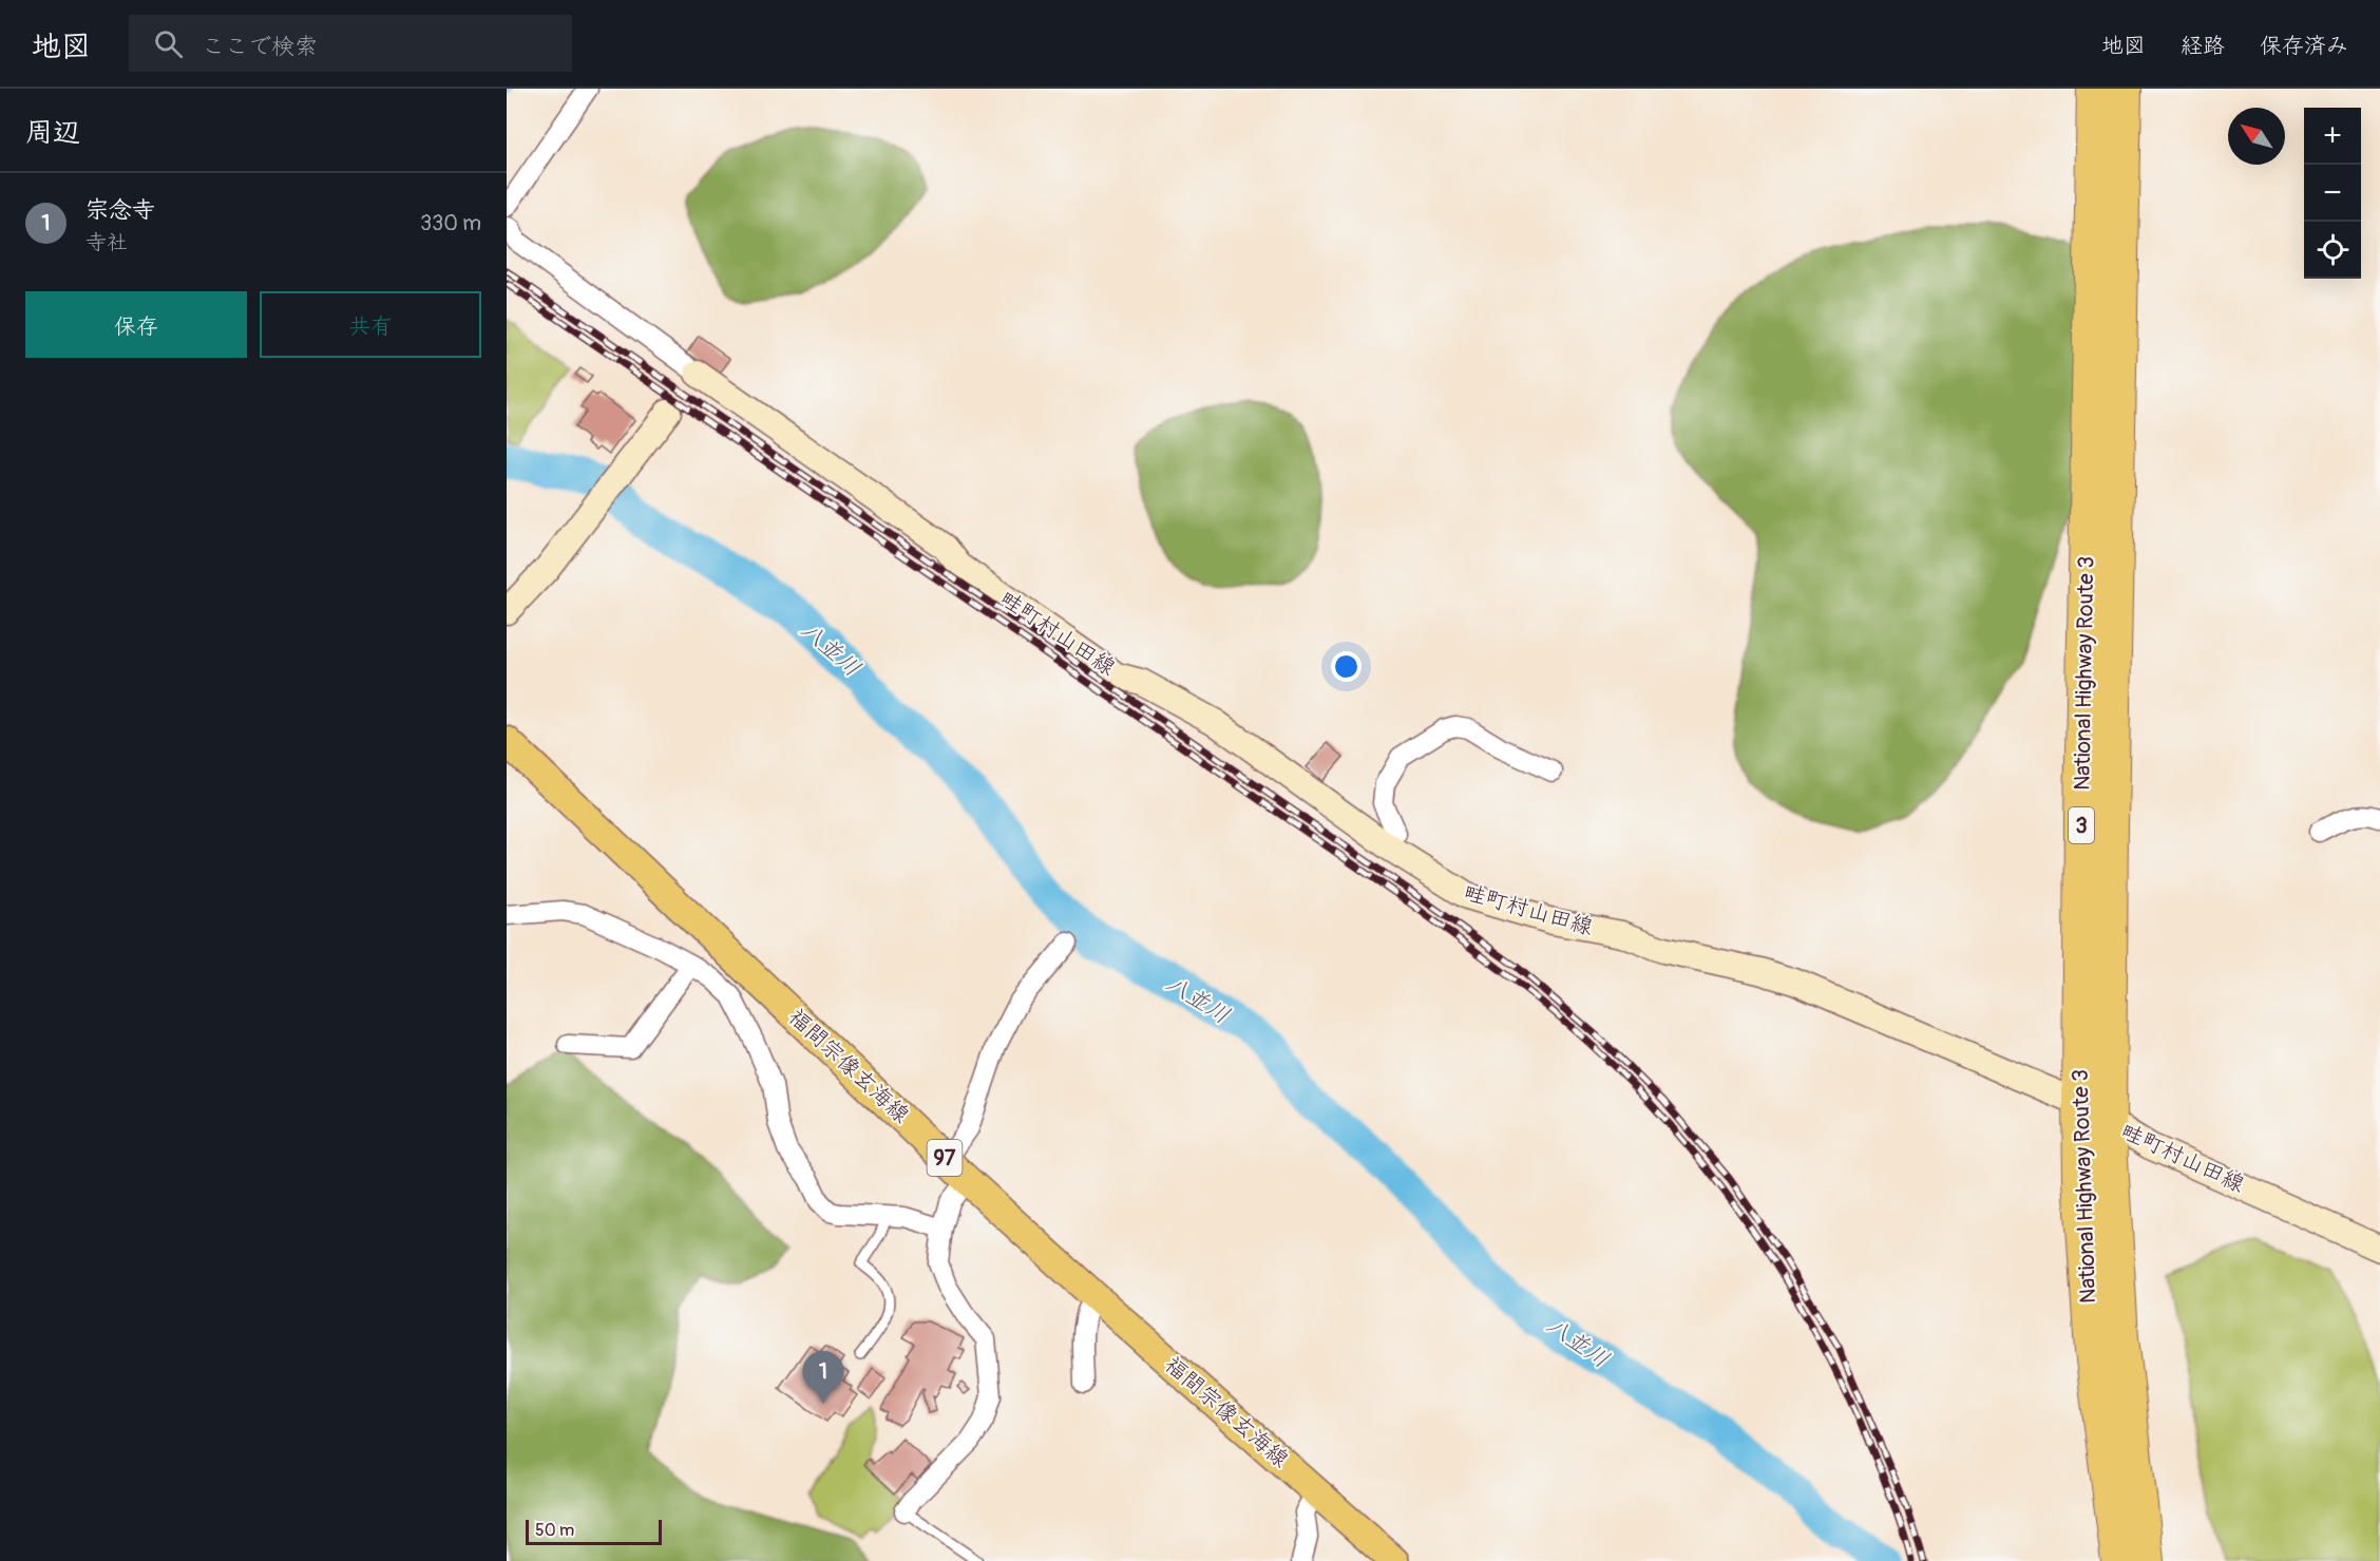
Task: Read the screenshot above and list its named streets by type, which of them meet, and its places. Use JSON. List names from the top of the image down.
{
  "streets": {
    "highway": ["National Highway Route 3", "3"],
    "main road": ["畦町村山田線", "福間宗像玄海線", "97"]
  },
  "crossings": [
    ["畦町村山田線", "National Highway Route 3"]
  ],
  "water": ["八並川"],
  "scale_bar": "50 m",
  "north": "top left",
  "page": {
    "header": "地図",
    "search": "ここで検索",
    "nav": ["地図", "経路", "保存済み"],
    "heading": "周辺",
    "map_buttons": ["+", "−"],
    "list": [
      {
        "mark": "1",
        "name": "宗念寺",
        "note": "寺社",
        "value": "330 m"
      }
    ],
    "buttons": ["保存", "共有"],
    "pins": "1",
    "scale": "50 m"
  }
}
